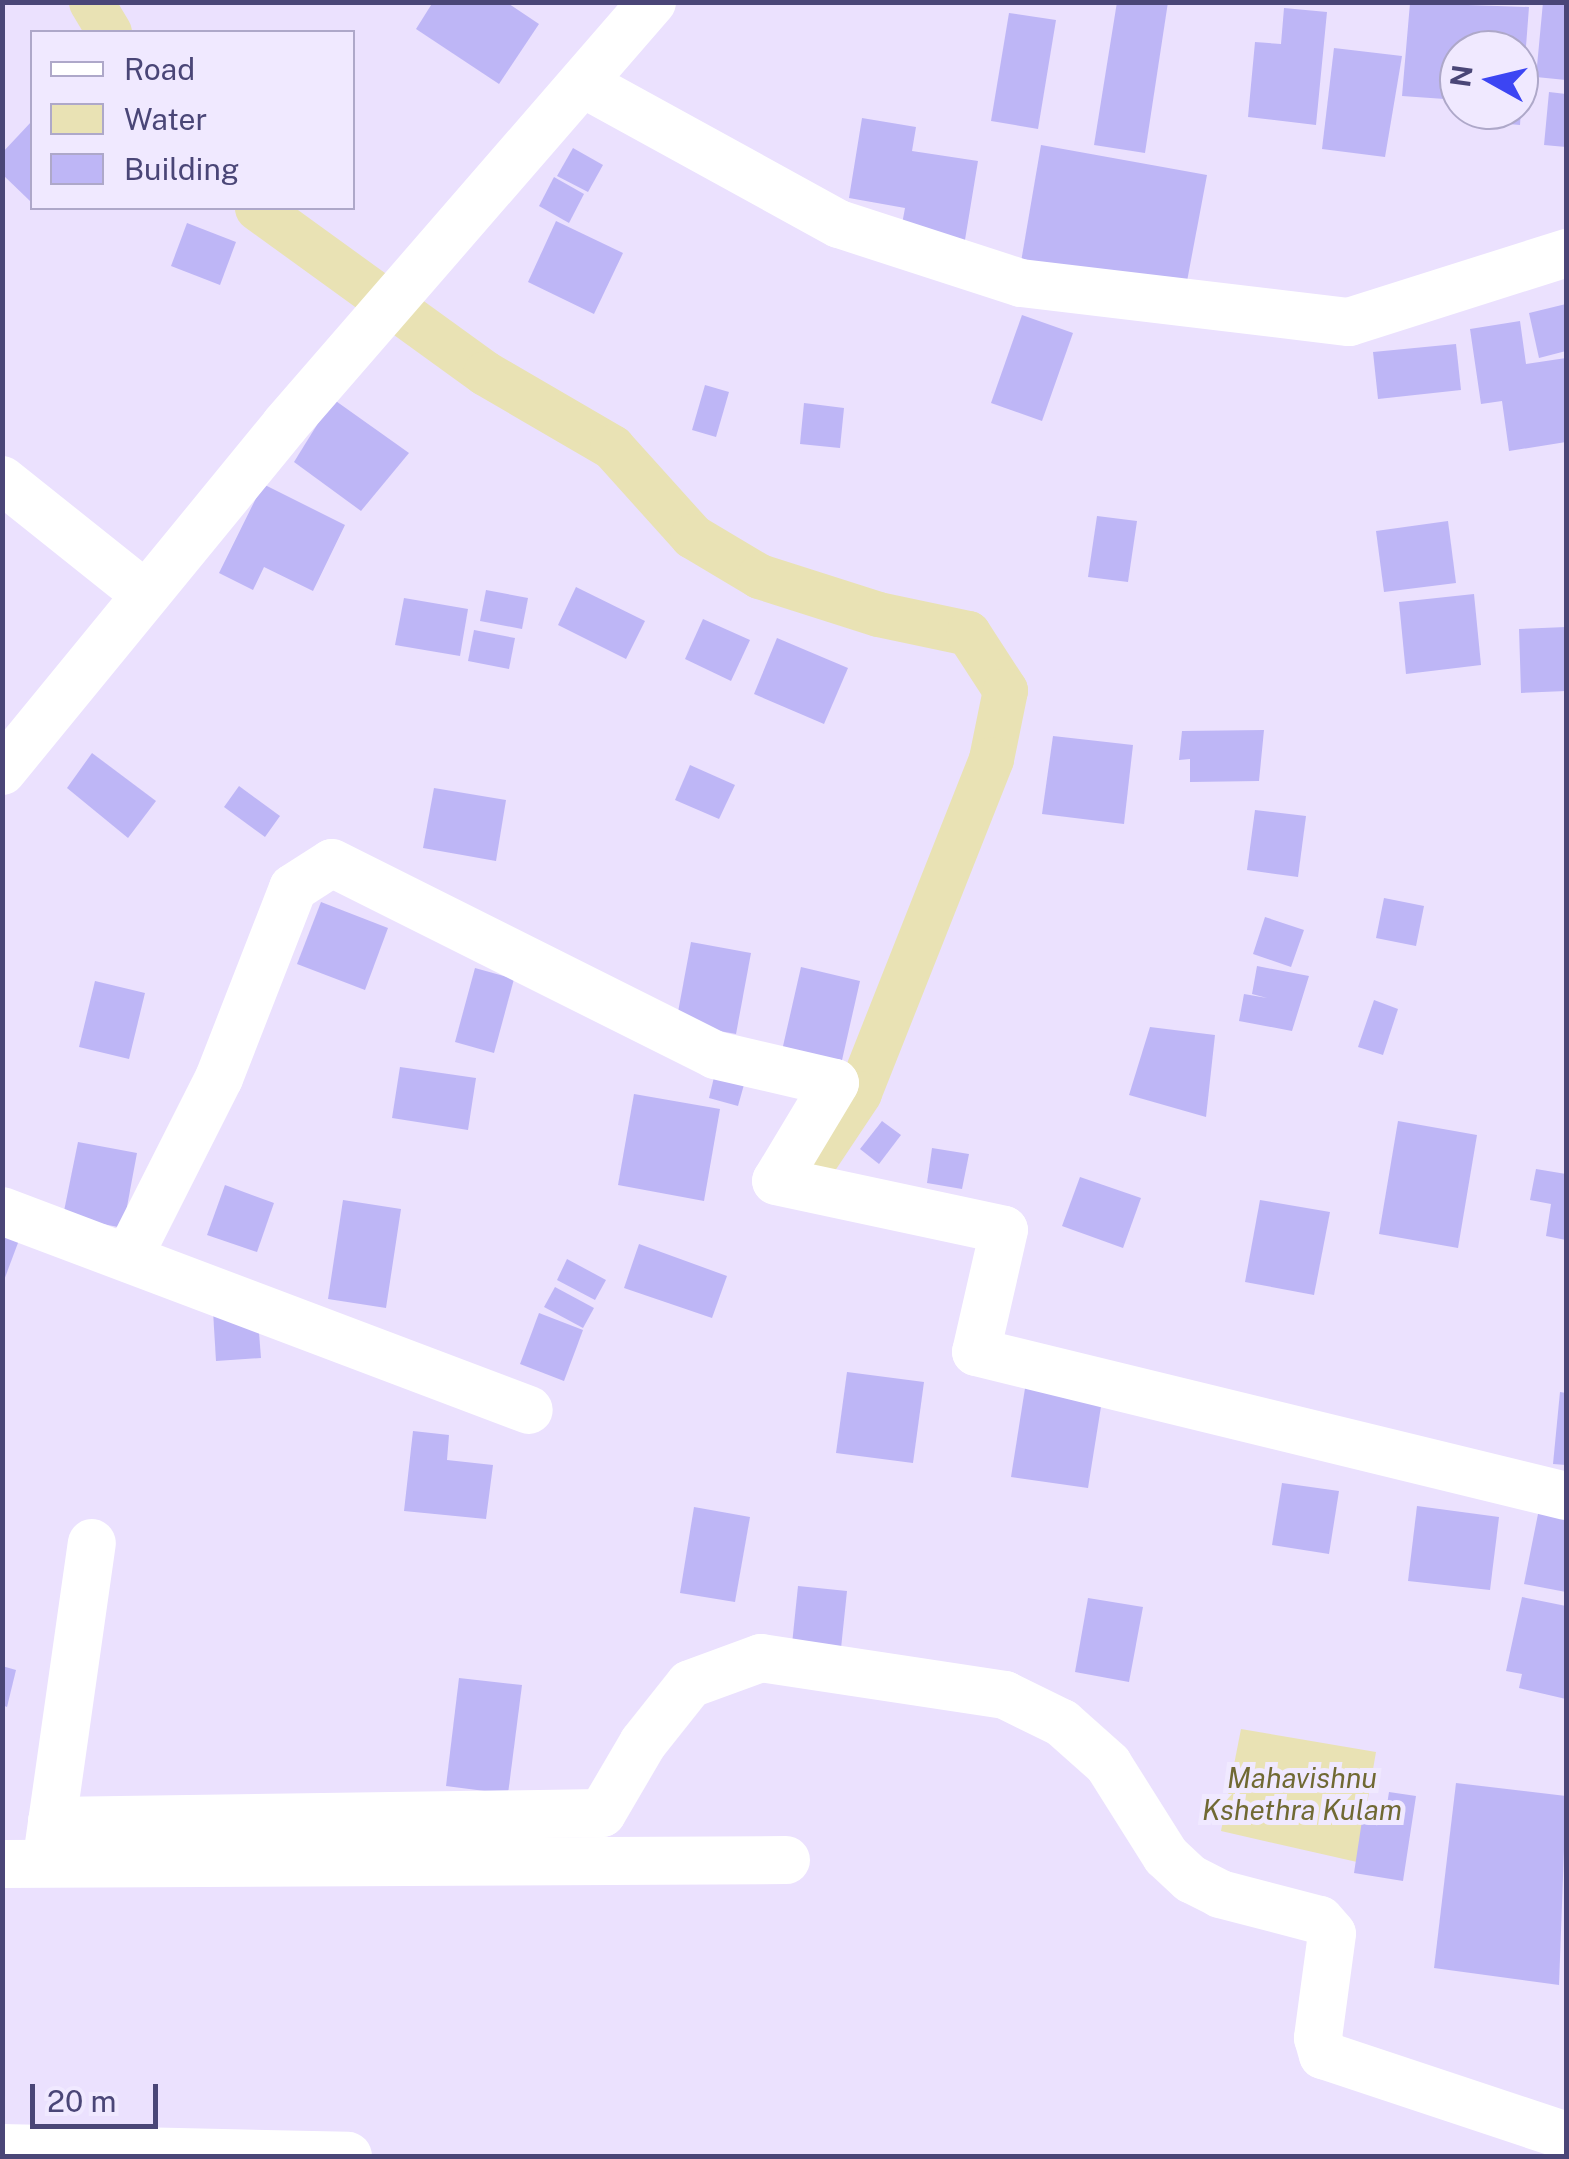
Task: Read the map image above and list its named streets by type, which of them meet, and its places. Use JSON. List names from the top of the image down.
{
  "water": ["Mahavishnu Kshethra Kulam"],
  "legend": ["Road", "Water", "Building"],
  "scale_bar": "20 m",
  "north": "left"
}
